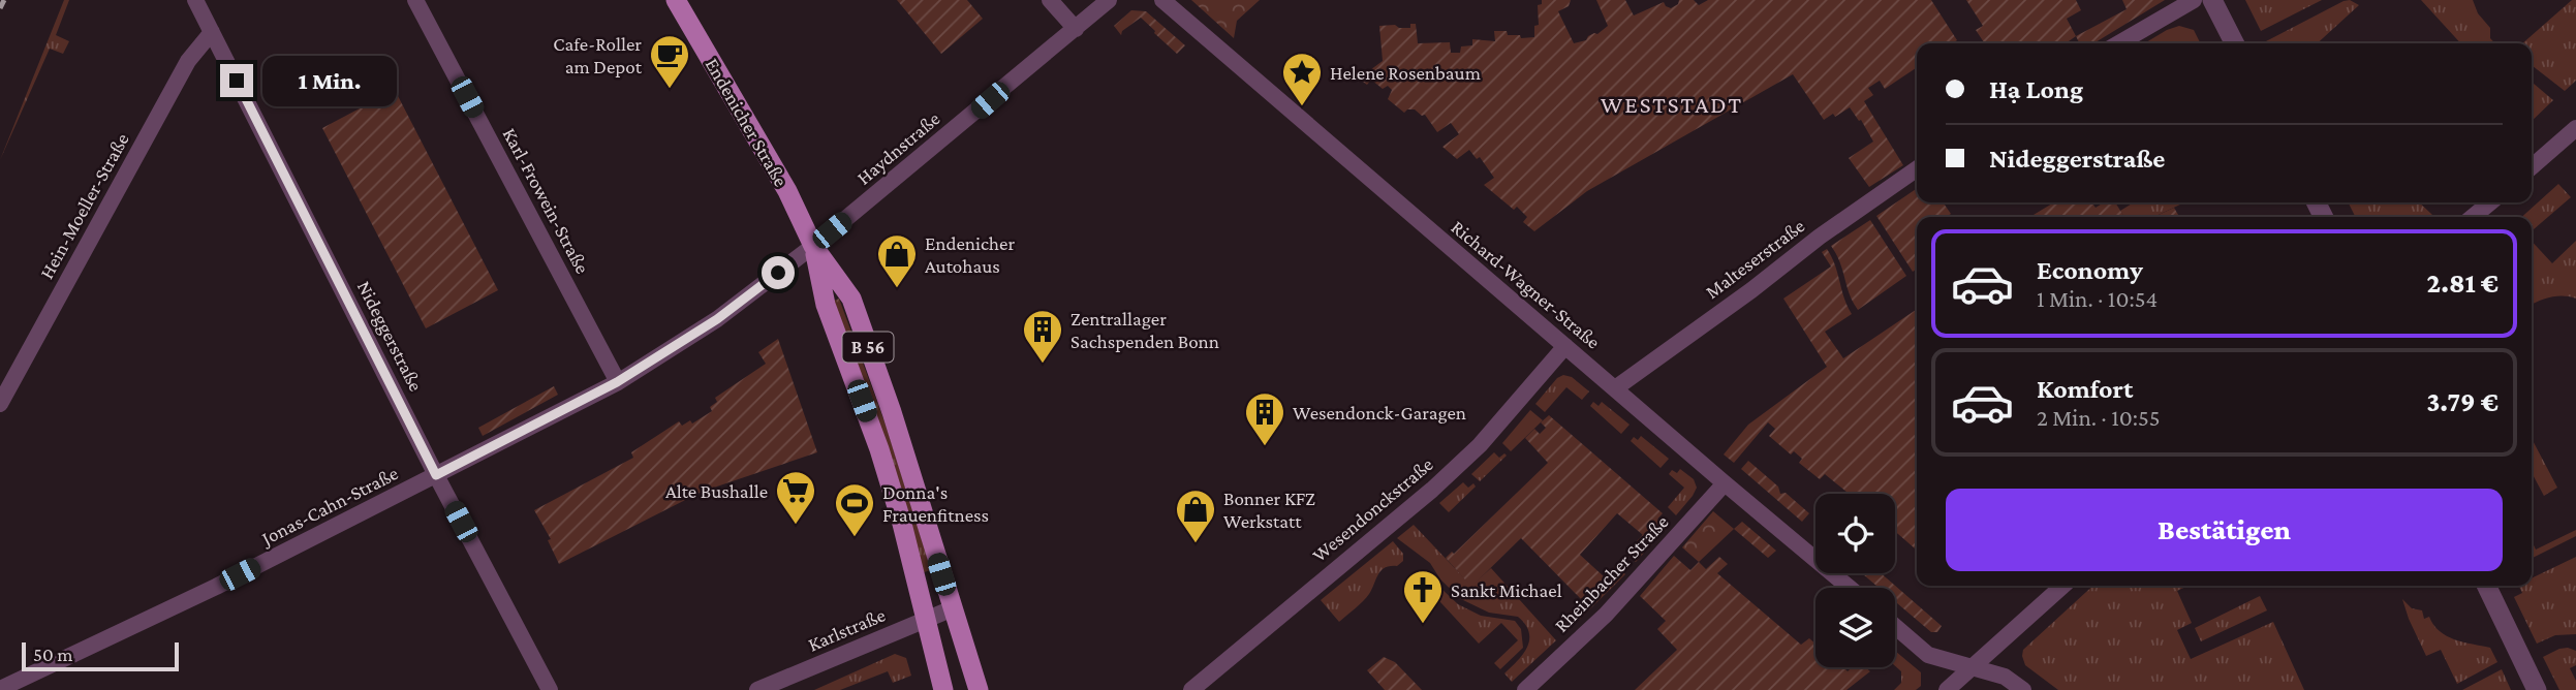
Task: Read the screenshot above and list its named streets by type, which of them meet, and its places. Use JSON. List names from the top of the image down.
{
  "streets": {
    "main road": ["Endenicher Straße", "B 56"],
    "street": [
      "Haydnstraße",
      "Karl-Frowein-Straße",
      "Hein-Moeller-Straße",
      "Malteserstraße",
      "Richard-Wagner-Straße",
      "Nideggerstraße",
      "Jonas-Cahn-Straße",
      "Wesendonckstraße",
      "Rheinbacher Straße",
      "Karlstraße"
    ]
  },
  "crossings": [
    ["Endenicher Straße", "Haydnstraße"],
    ["Endenicher Straße", "Jonas-Cahn-Straße"],
    ["Endenicher Straße", "Karlstraße"],
    ["Haydnstraße", "Jonas-Cahn-Straße"],
    ["Karl-Frowein-Straße", "Jonas-Cahn-Straße"],
    ["Hein-Moeller-Straße", "Nideggerstraße"],
    ["Malteserstraße", "Richard-Wagner-Straße"],
    ["Richard-Wagner-Straße", "Wesendonckstraße"],
    ["Richard-Wagner-Straße", "Rheinbacher Straße"],
    ["Nideggerstraße", "Jonas-Cahn-Straße"]
  ],
  "districts": ["WESTSTADT"],
  "places": {
    "cafe": ["Cafe-Roller am Depot"],
    "place": ["Helene Rosenbaum"],
    "shop": ["Endenicher Autohaus", "Bonner KFZ Werkstatt"],
    "building": ["Zentrallager Sachspenden Bonn", "Wesendonck-Garagen"],
    "supermarket": ["Alte Bushalle"],
    "sports": ["Donna's Frauenfitness"],
    "church": ["Sankt Michael"]
  },
  "scale_bar": "50 m",
  "page": {
    "banner": ["Hạ Long", "Nideggerstraße"],
    "bubble": "1 Min.",
    "list": [
      {
        "name": "Economy",
        "note": "1 Min. · 10:54",
        "value": "2.81 €"
      },
      {
        "name": "Komfort",
        "note": "2 Min. · 10:55",
        "value": "3.79 €"
      }
    ],
    "buttons": "Bestätigen",
    "scale": "50 m"
  }
}
